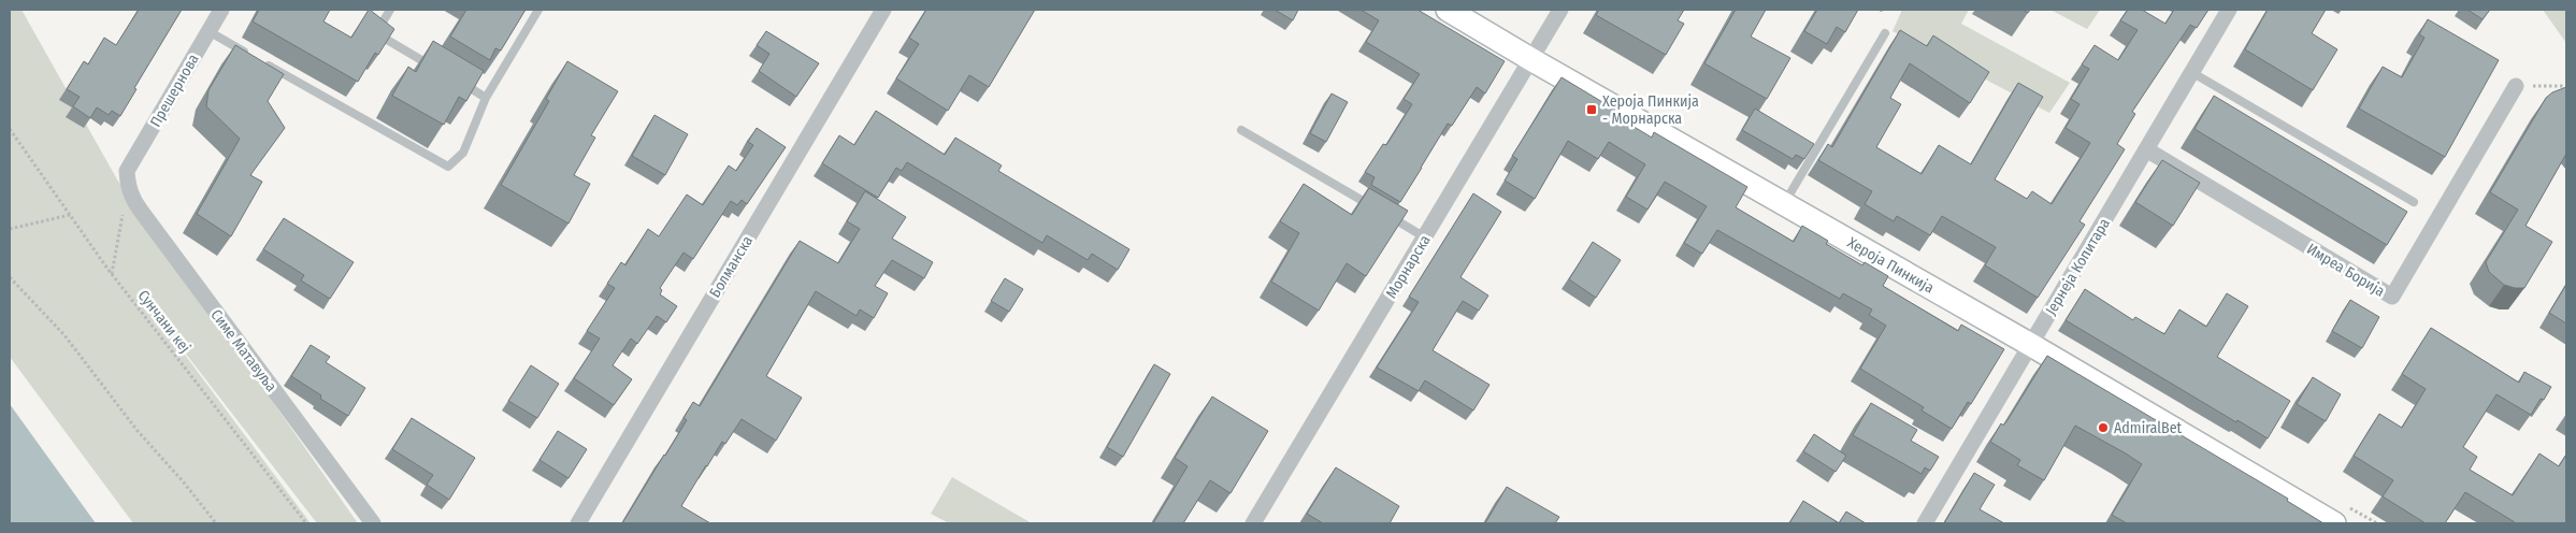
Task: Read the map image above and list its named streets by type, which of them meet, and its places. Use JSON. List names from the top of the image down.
{
  "streets": {
    "street": [
      "Прешернова",
      "Хероја Пинкија",
      "Болманска",
      "Морнарска",
      "Јернеја Копитара",
      "Имреа Борија",
      "Симе Матавуља"
    ],
    "path": ["Сунчани кеј"]
  },
  "crossings": [
    ["Прешернова", "Симе Матавуља"],
    ["Хероја Пинкија", "Морнарска"],
    ["Хероја Пинкија", "Јернеја Копитара"],
    ["Јернеја Копитара", "Имреа Борија"]
  ],
  "places": {
    "transit": ["Хероја Пинкија - Морнарска"],
    "other": ["AdmiralBet"]
  }
}
